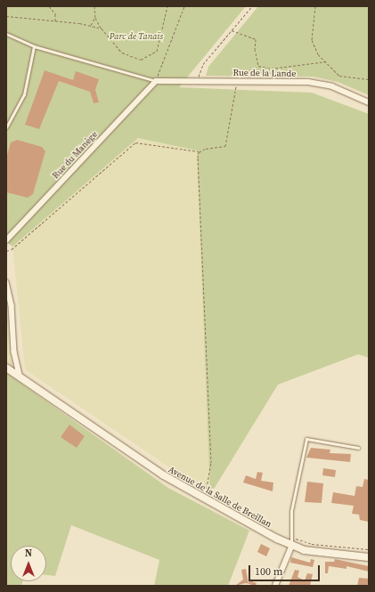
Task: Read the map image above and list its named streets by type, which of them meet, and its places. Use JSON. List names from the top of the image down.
{
  "streets": {
    "street": ["Rue de la Lande", "Rue du Manège", "Avenue de la Salle de Breillan"]
  },
  "crossings": [
    ["Rue de la Lande", "Rue du Manège"]
  ],
  "parks": ["Parc de Tanaïs"],
  "scale_bar": "100 m",
  "north": "top"
}
